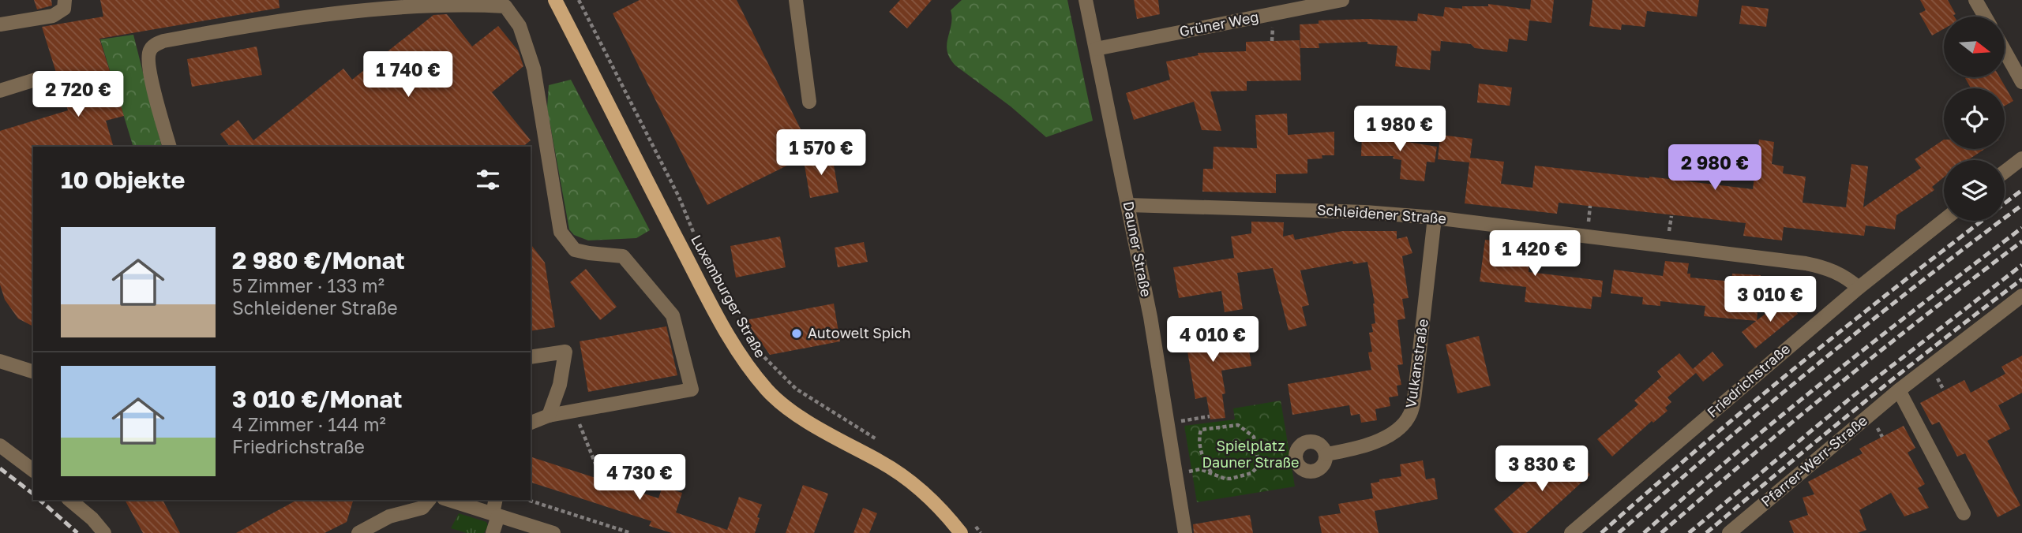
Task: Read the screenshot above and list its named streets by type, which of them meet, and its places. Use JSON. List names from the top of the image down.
{
  "streets": {
    "main road": ["Luxemburger Straße"],
    "street": [
      "Grüner Weg",
      "Schleidener Straße",
      "Dauner Straße",
      "Vulkanstraße",
      "Friedrichstraße",
      "Pfarrer-Werr-Straße"
    ]
  },
  "crossings": [
    ["Grüner Weg", "Dauner Straße"],
    ["Schleidener Straße", "Dauner Straße"],
    ["Schleidener Straße", "Vulkanstraße"],
    ["Schleidener Straße", "Friedrichstraße"]
  ],
  "parks": ["Spielplatz Dauner Straße"],
  "places": ["Autowelt Spich"],
  "north": "right",
  "page": {
    "price": [
      "1 740 €",
      "2 720 €",
      "1 980 €",
      "1 570 €",
      "2 980 €",
      "1 420 €",
      "3 010 €",
      "4 010 €",
      "3 830 €",
      "4 730 €"
    ],
    "heading": "10 Objekte",
    "list": [
      {
        "name": "2 980 €/Monat",
        "note": "5 Zimmer · 133 m² · Schleidener Straße"
      },
      {
        "name": "3 010 €/Monat",
        "note": "4 Zimmer · 144 m² · Friedrichstraße"
      }
    ]
  }
}
